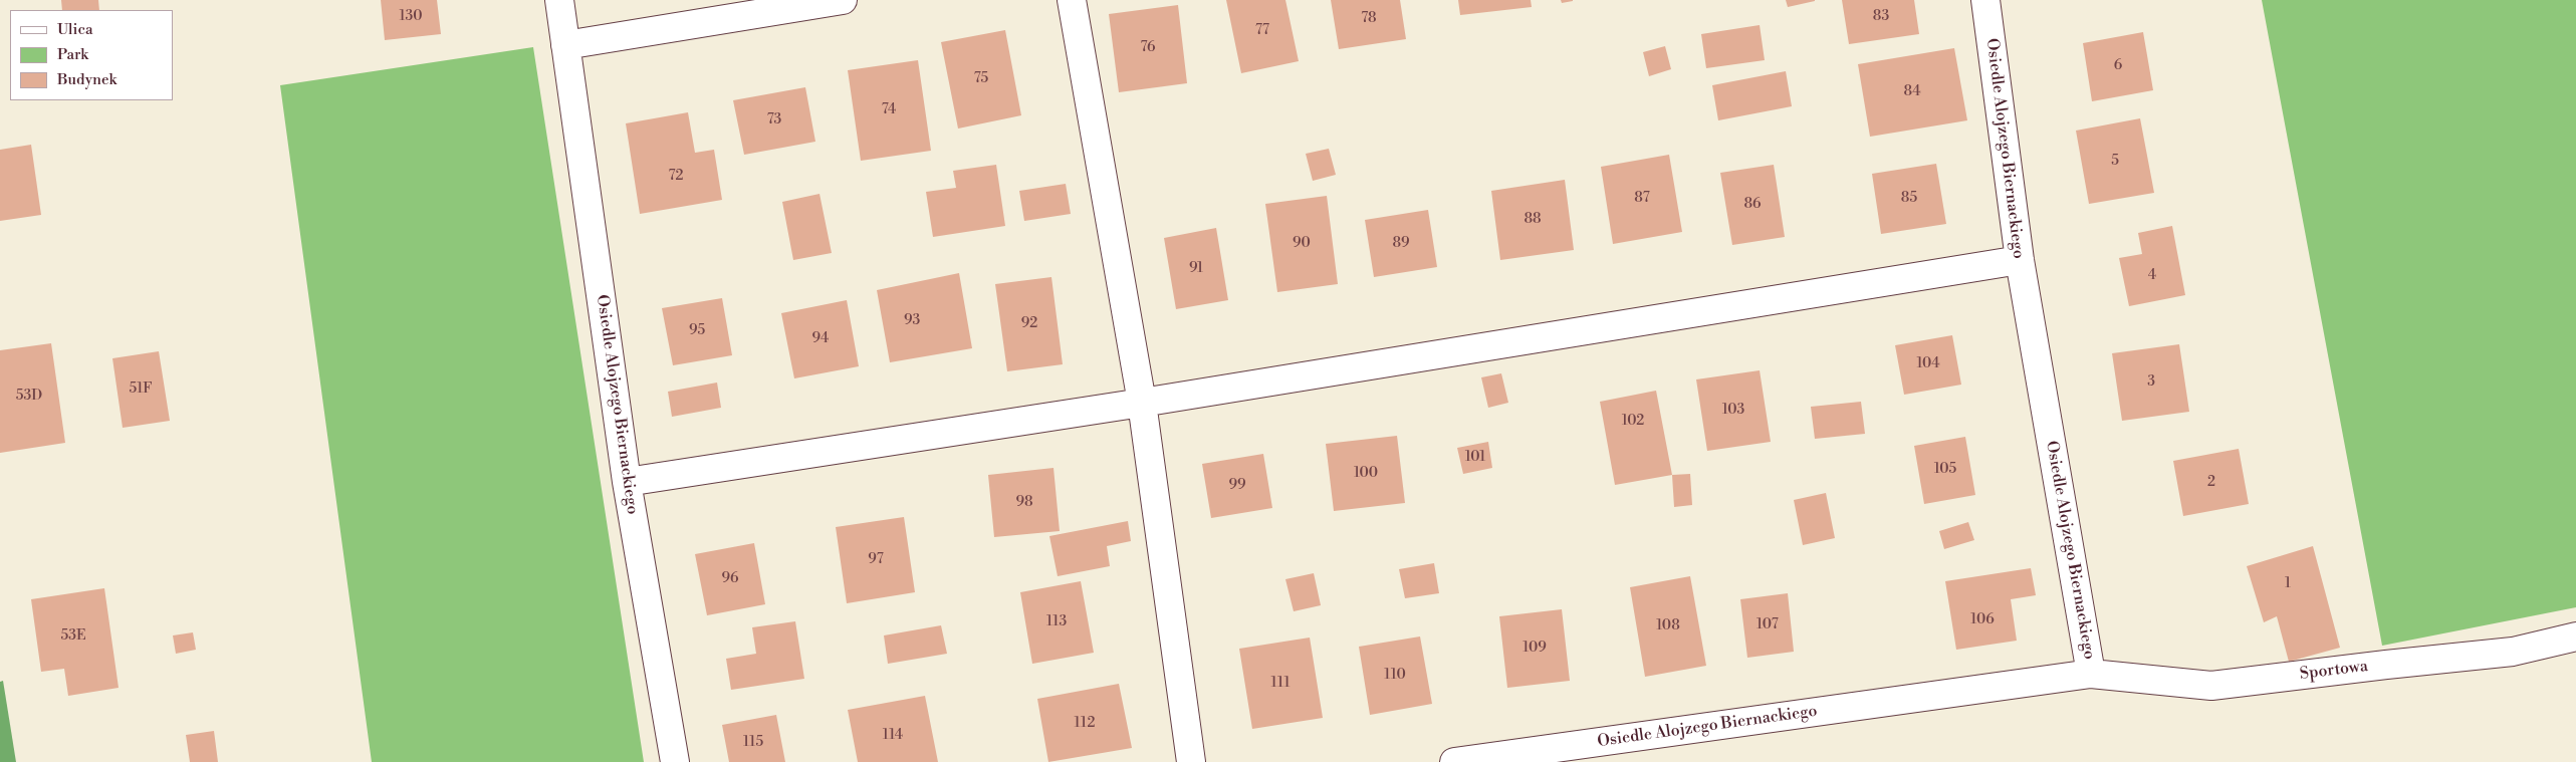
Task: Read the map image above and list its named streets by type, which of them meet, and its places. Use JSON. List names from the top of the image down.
{
  "streets": {
    "street": ["Osiedle Alojzego Biernackiego", "Sportowa"]
  },
  "crossings": [
    ["Osiedle Alojzego Biernackiego", "Sportowa"]
  ],
  "house_numbers": [
    "130",
    "83",
    "78",
    "77",
    "76",
    "6",
    "75",
    "84",
    "74",
    "73",
    "5",
    "72",
    "87",
    "85",
    "86",
    "88",
    "90",
    "89",
    "91",
    "4",
    "93",
    "92",
    "95",
    "94",
    "104",
    "3",
    "51F",
    "53D",
    "103",
    "102",
    "101",
    "105",
    "100",
    "2",
    "99",
    "98",
    "97",
    "96",
    "1",
    "106",
    "113",
    "107",
    "108",
    "53E",
    "109",
    "110",
    "111",
    "112",
    "114",
    "115"
  ],
  "legend": ["Ulica", "Park", "Budynek"]
}
